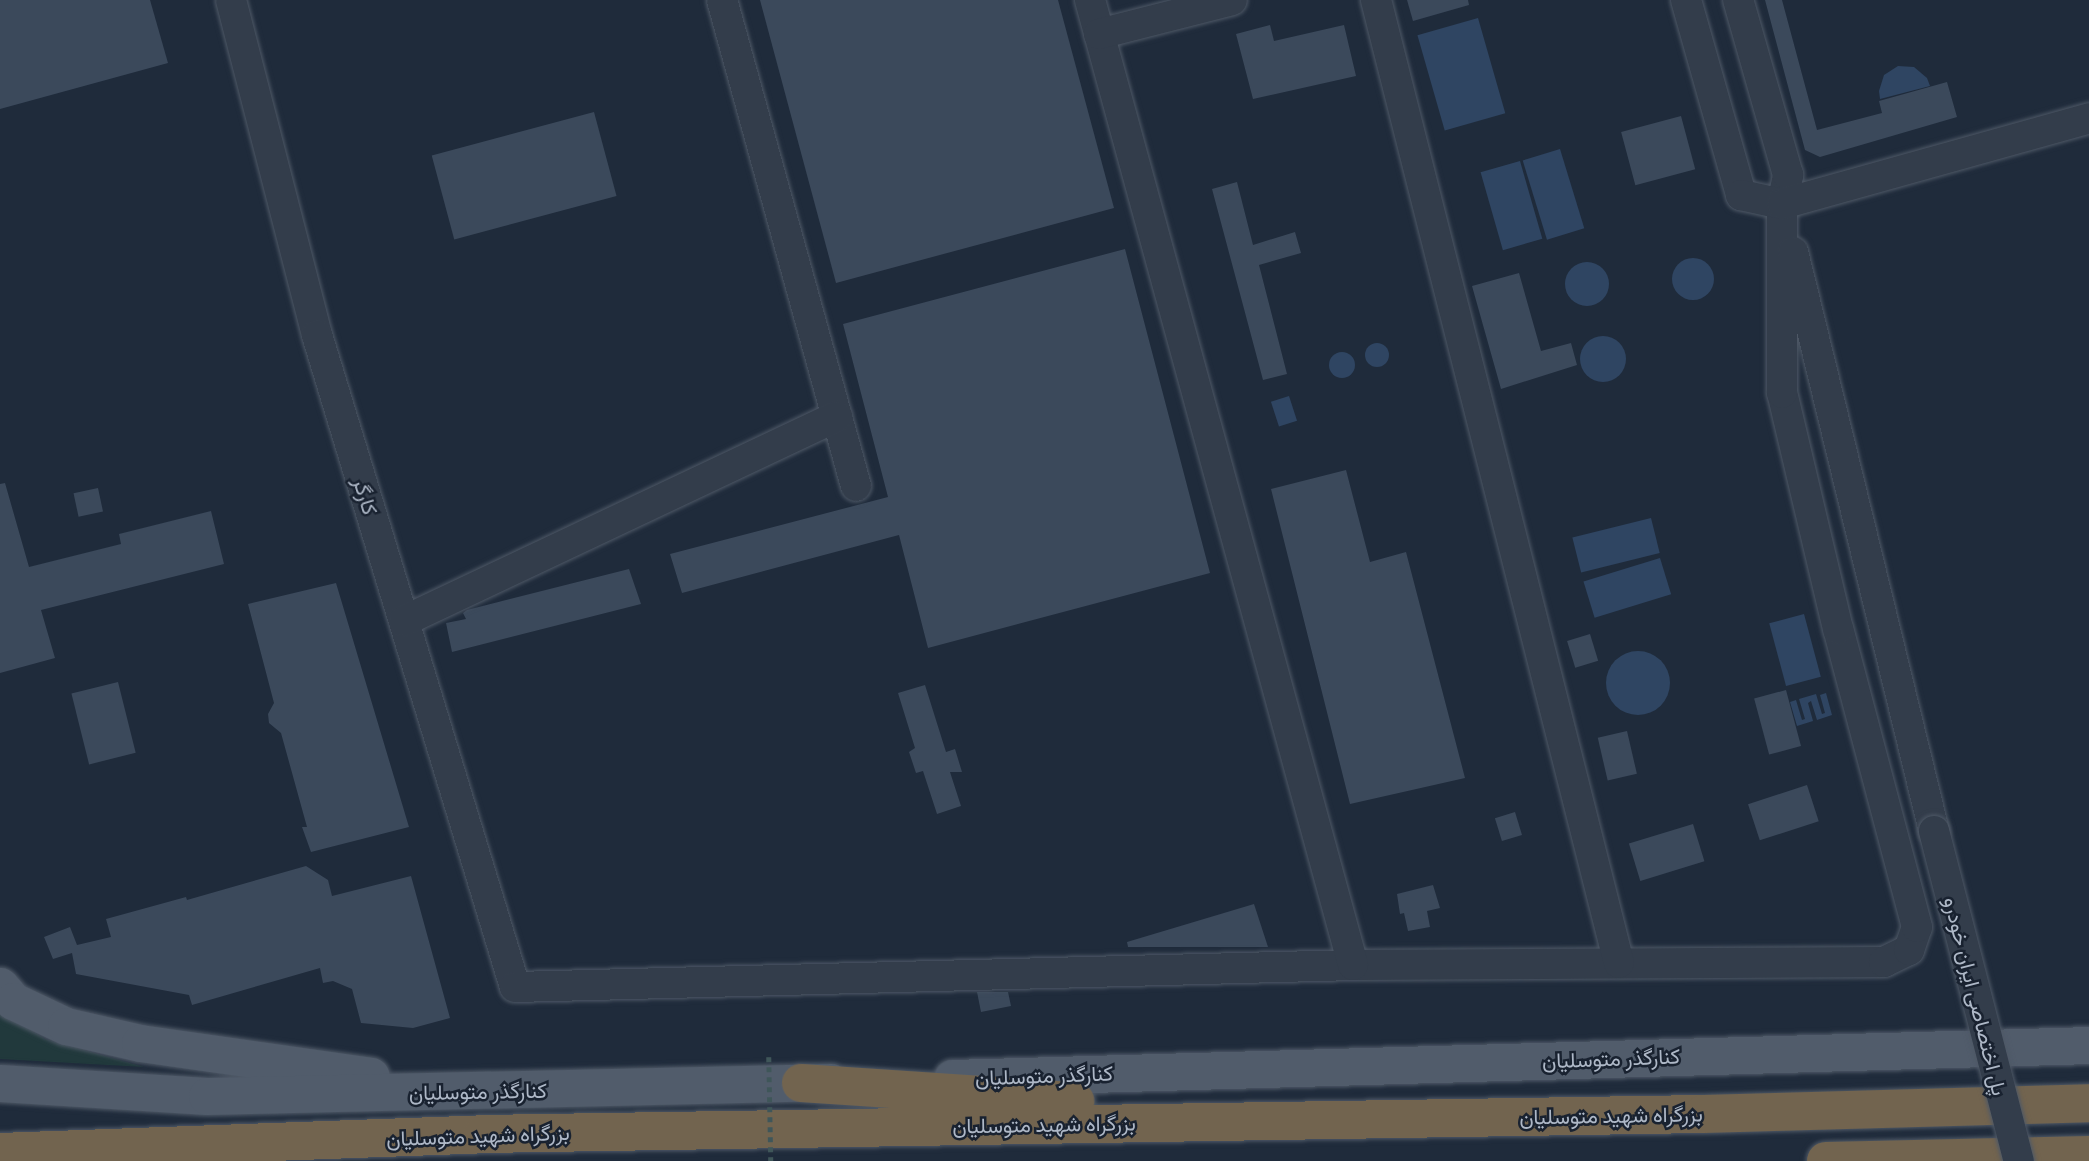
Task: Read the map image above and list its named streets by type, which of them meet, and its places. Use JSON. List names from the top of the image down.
{
  "streets": {
    "highway": ["بزرگراه شهید متوسلیان"],
    "main road": ["کنارگذر متوسلیان"],
    "street": ["کارگر", "پل اختصاصی ایران خودرو"]
  }
}
